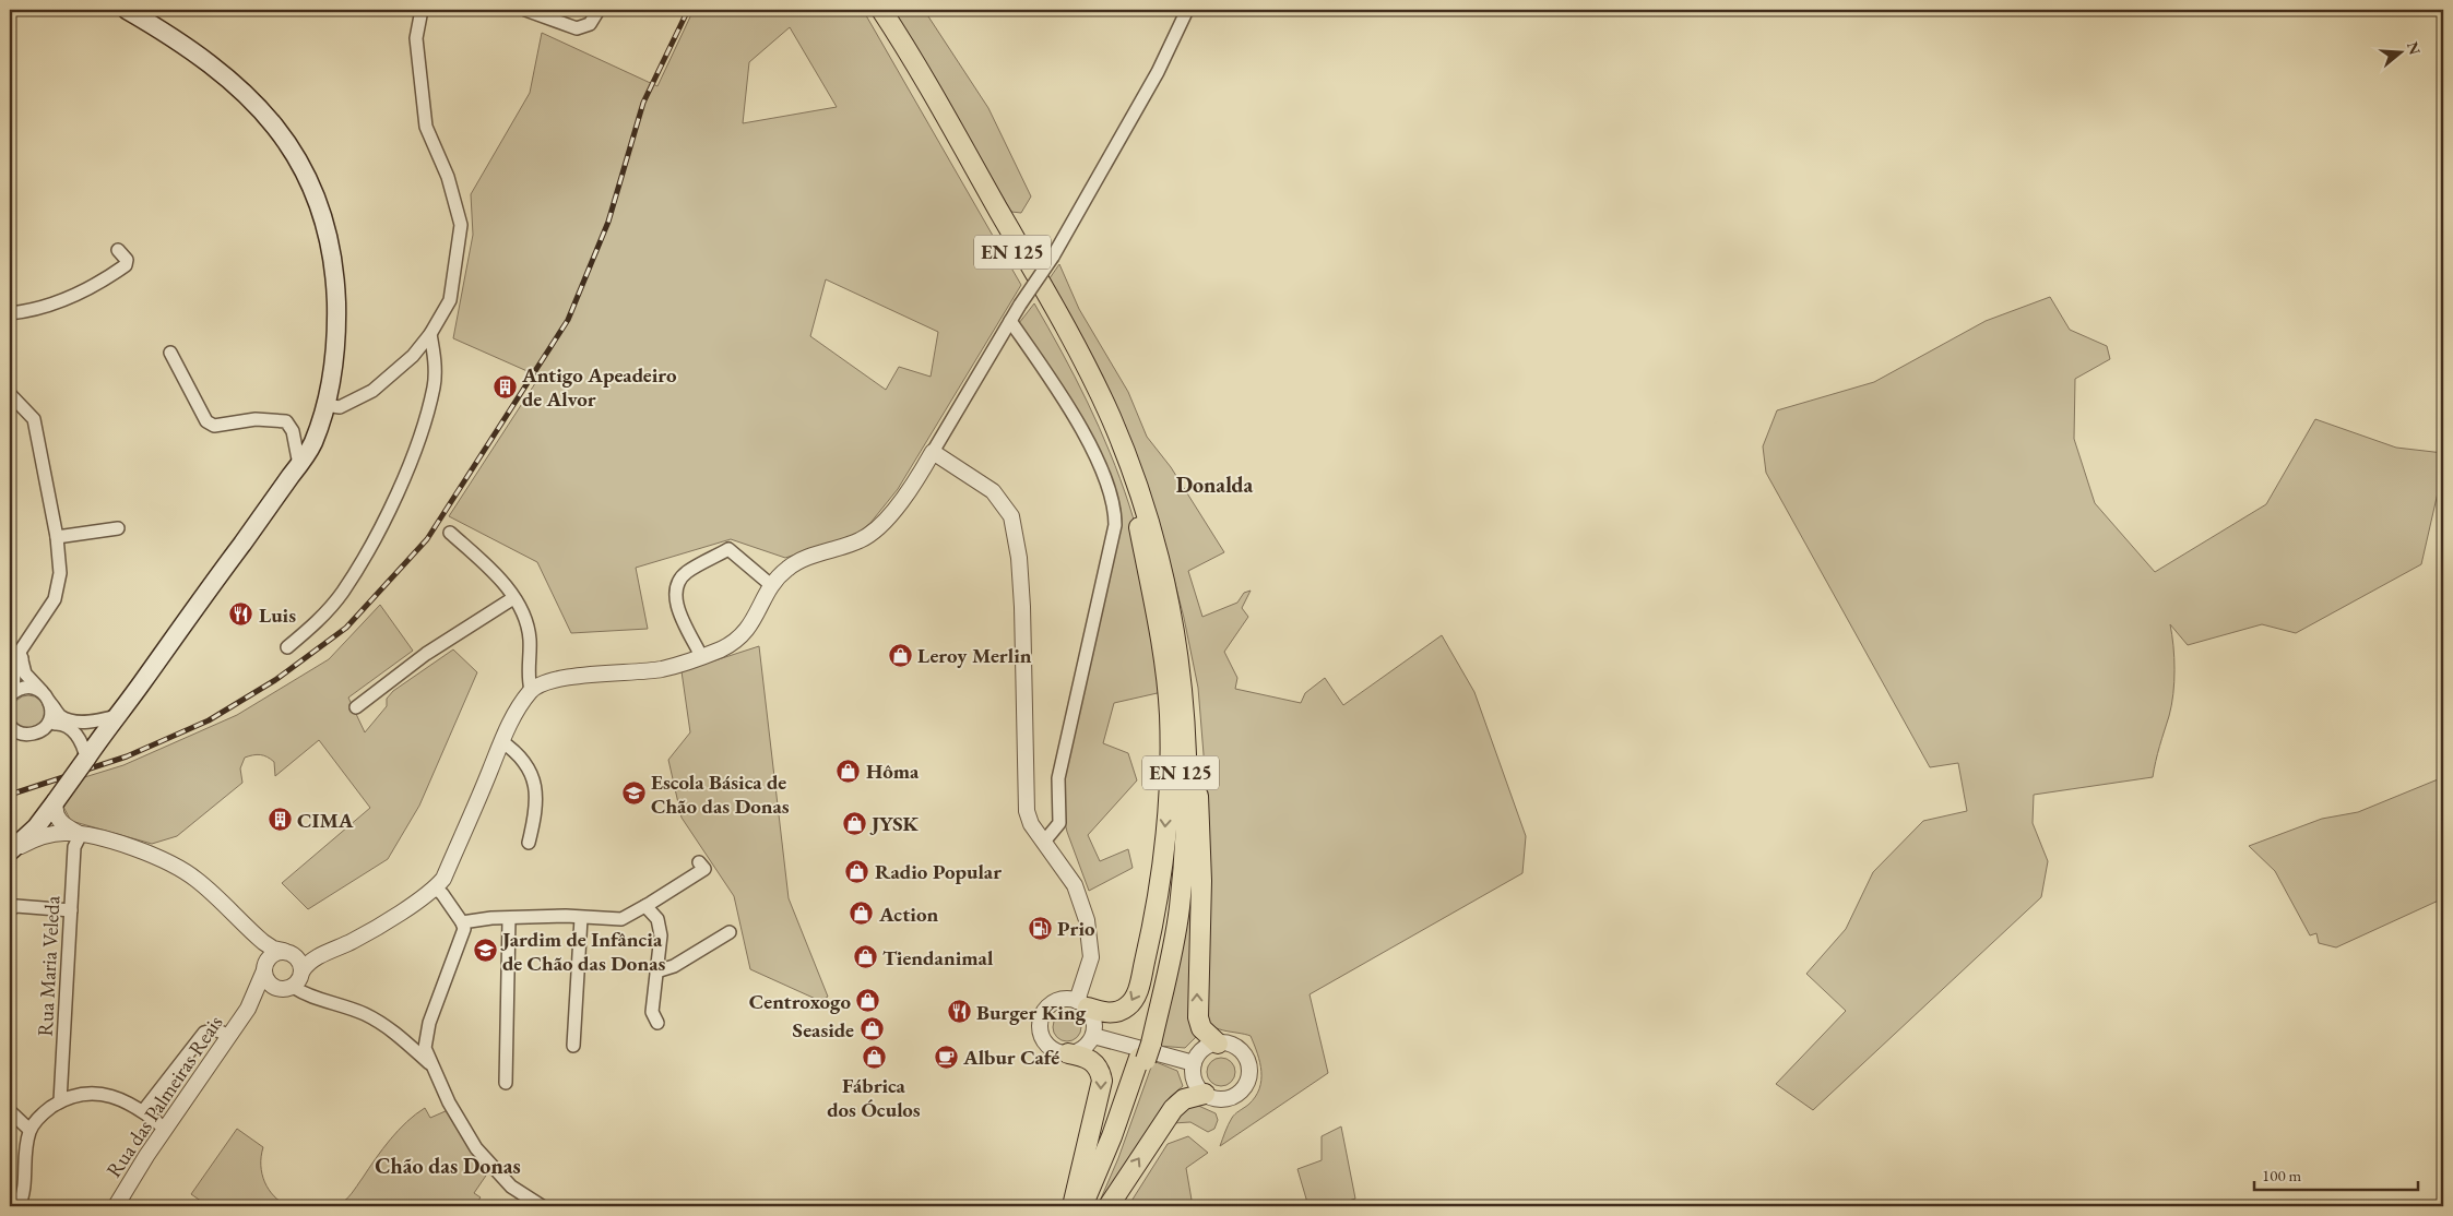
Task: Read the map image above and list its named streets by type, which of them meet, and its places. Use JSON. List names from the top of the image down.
{
  "streets": {
    "main road": ["EN 125"],
    "street": ["Rua Maria Veleda", "Rua das Palmeiras Reais"]
  },
  "districts": ["Donalda", "Chão das Donas"],
  "places": {
    "building": ["Antigo Apeadeiro de Alvor", "CIMA"],
    "restaurant": ["Luis", "Burger King"],
    "shop": [
      "Leroy Merlin",
      "Hôma",
      "JYSK",
      "Radio Popular",
      "Action",
      "Tiendanimal",
      "Centroxogo",
      "Seaside",
      "Fábrica dos Óculos"
    ],
    "school or university": ["Escola Básica de Chão das Donas", "Jardim de Infância de Chão das Donas"],
    "fuel station": ["Prio"],
    "cafe": ["Albur Café"]
  },
  "scale_bar": "100 m",
  "north": "right"
}
